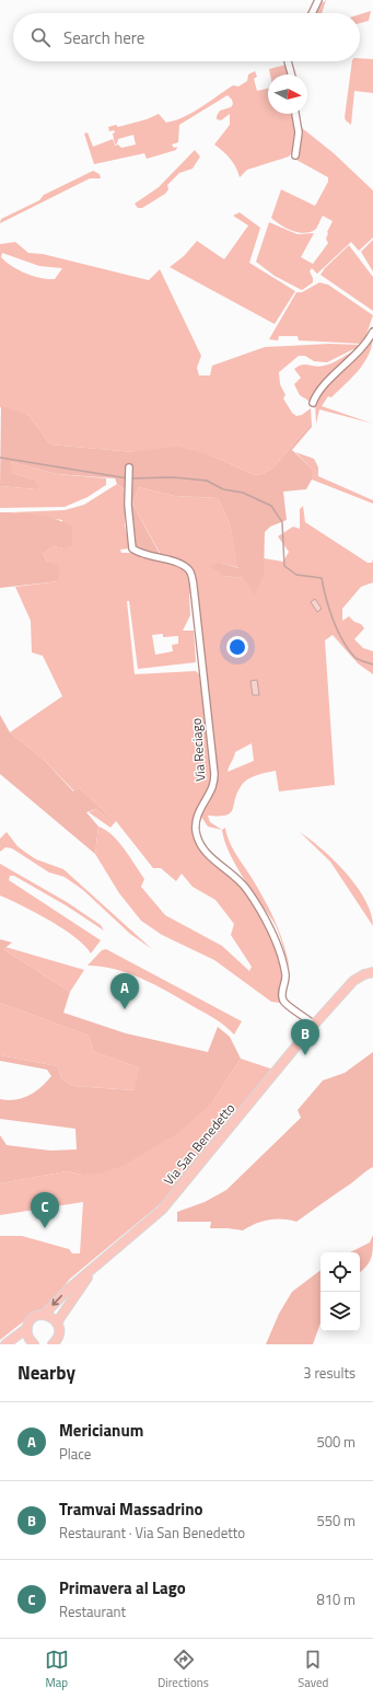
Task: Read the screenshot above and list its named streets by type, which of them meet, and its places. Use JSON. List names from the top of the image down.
{
  "streets": {
    "main road": ["Via San Benedetto"],
    "street": ["Via Reciago"]
  },
  "crossings": [
    ["Via Reciago", "Via San Benedetto"]
  ],
  "north": "right",
  "page": {
    "search": "Search here",
    "pins": ["A", "B", "C"],
    "heading": ["Nearby", "3 results"],
    "list": [
      {
        "mark": "A",
        "name": "Mericianum",
        "note": "Place",
        "value": "500 m"
      },
      {
        "mark": "B",
        "name": "Tramvai Massadrino",
        "note": "Restaurant · Via San Benedetto",
        "value": "550 m"
      },
      {
        "mark": "C",
        "name": "Primavera al Lago",
        "note": "Restaurant",
        "value": "810 m"
      }
    ],
    "nav": ["Map", "Directions", "Saved"]
  }
}
